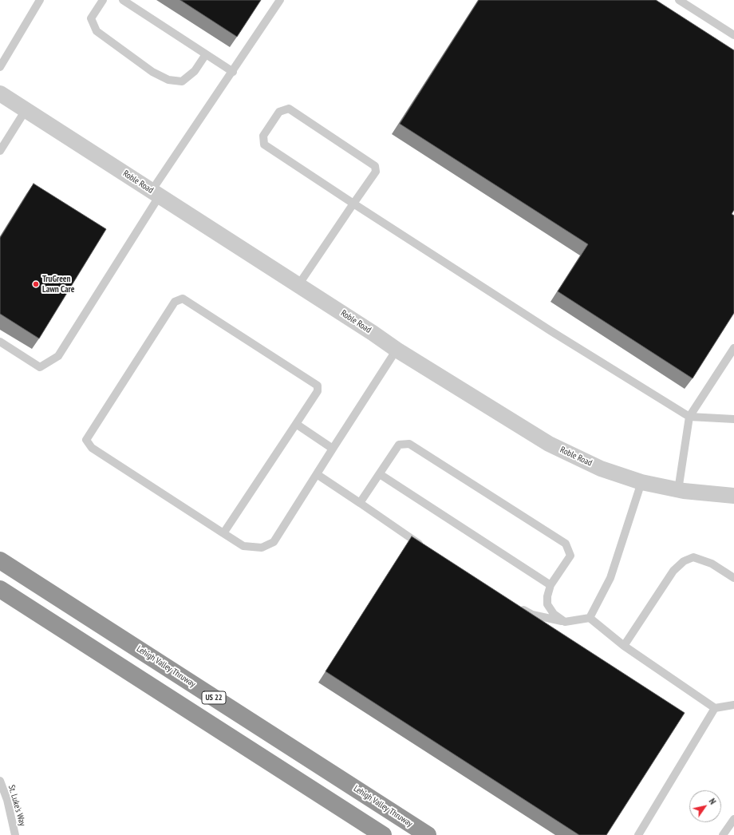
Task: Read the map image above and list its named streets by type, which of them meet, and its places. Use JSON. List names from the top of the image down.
{
  "streets": {
    "highway": ["Lehigh Valley Thruway", "US 22"],
    "street": ["Roble Road"],
    "lane": ["St. Luke's Way"]
  },
  "places": ["TruGreen Lawn Care"],
  "north": "top right"
}
